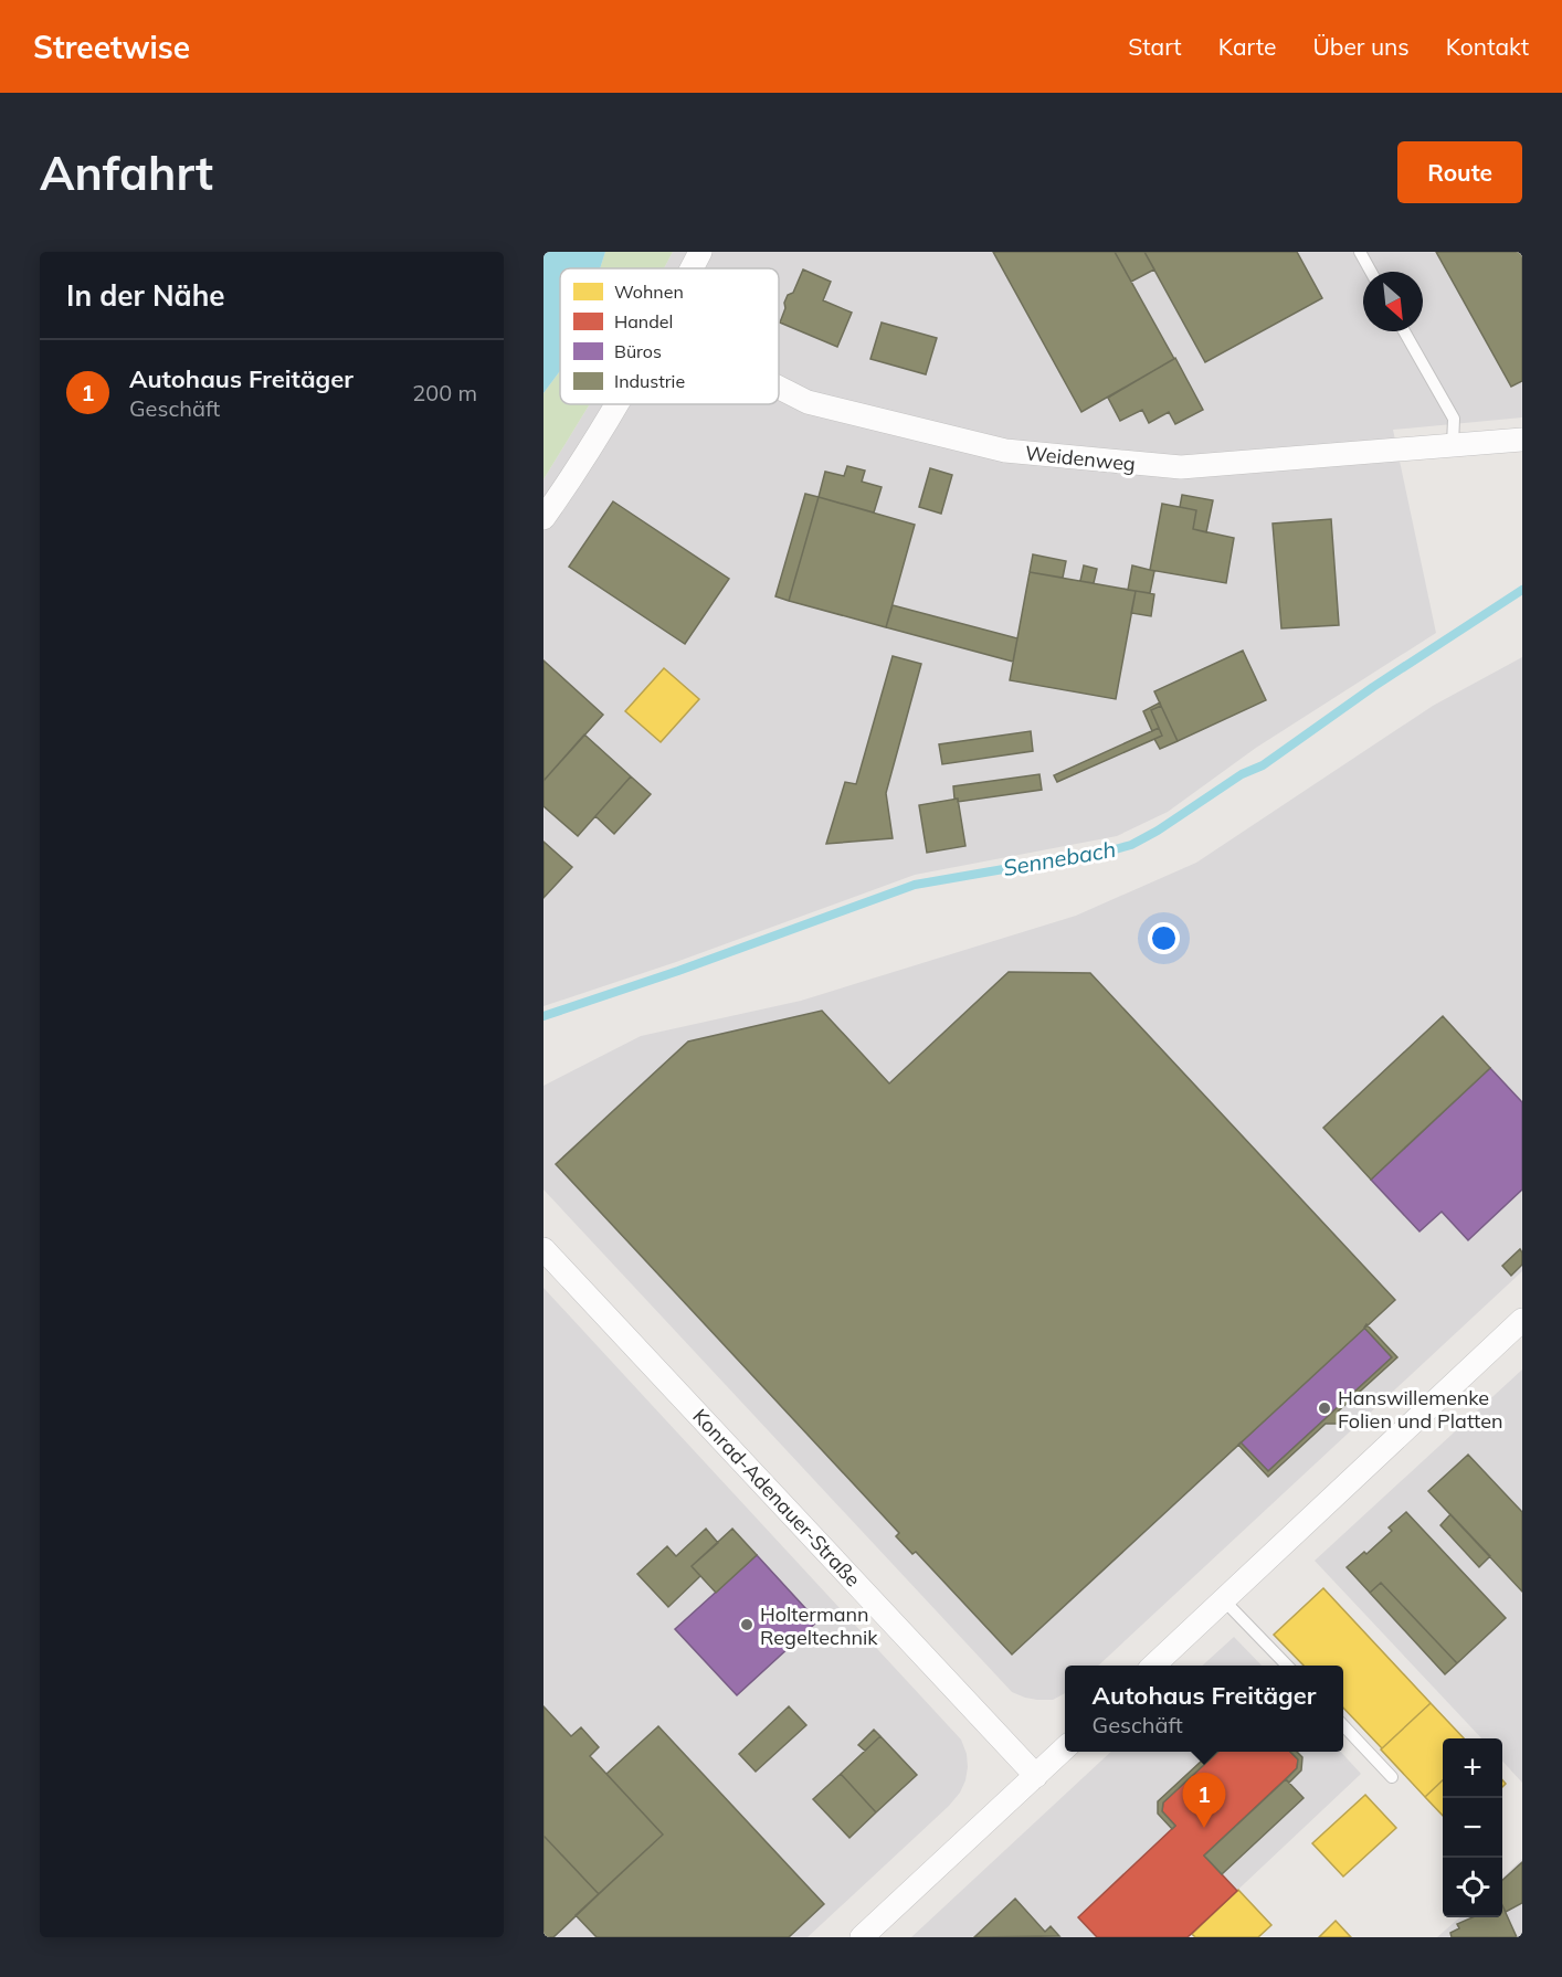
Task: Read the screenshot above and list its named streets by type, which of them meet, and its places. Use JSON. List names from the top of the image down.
{
  "streets": {
    "street": ["Weidenweg", "Konrad-Adenauer-Straße"]
  },
  "water": ["Sennebach"],
  "places": ["Hanswillemenke Folien und Platten", "Holtermann Regeltechnik"],
  "legend": [
    "Wohnen",
    "Handel",
    "Büros",
    "Industrie"
  ],
  "north": "bottom right",
  "page": {
    "header": "Streetwise",
    "nav": [
      "Start",
      "Karte",
      "Über uns",
      "Kontakt"
    ],
    "buttons": "Route",
    "title": "Anfahrt",
    "heading": "In der Nähe",
    "list": [
      {
        "mark": "1",
        "name": "Autohaus Freitäger",
        "note": "Geschäft",
        "value": "200 m"
      }
    ],
    "popup": ["Autohaus Freitäger", "Geschäft"],
    "map_buttons": ["+", "−"],
    "pins": "1"
  }
}
